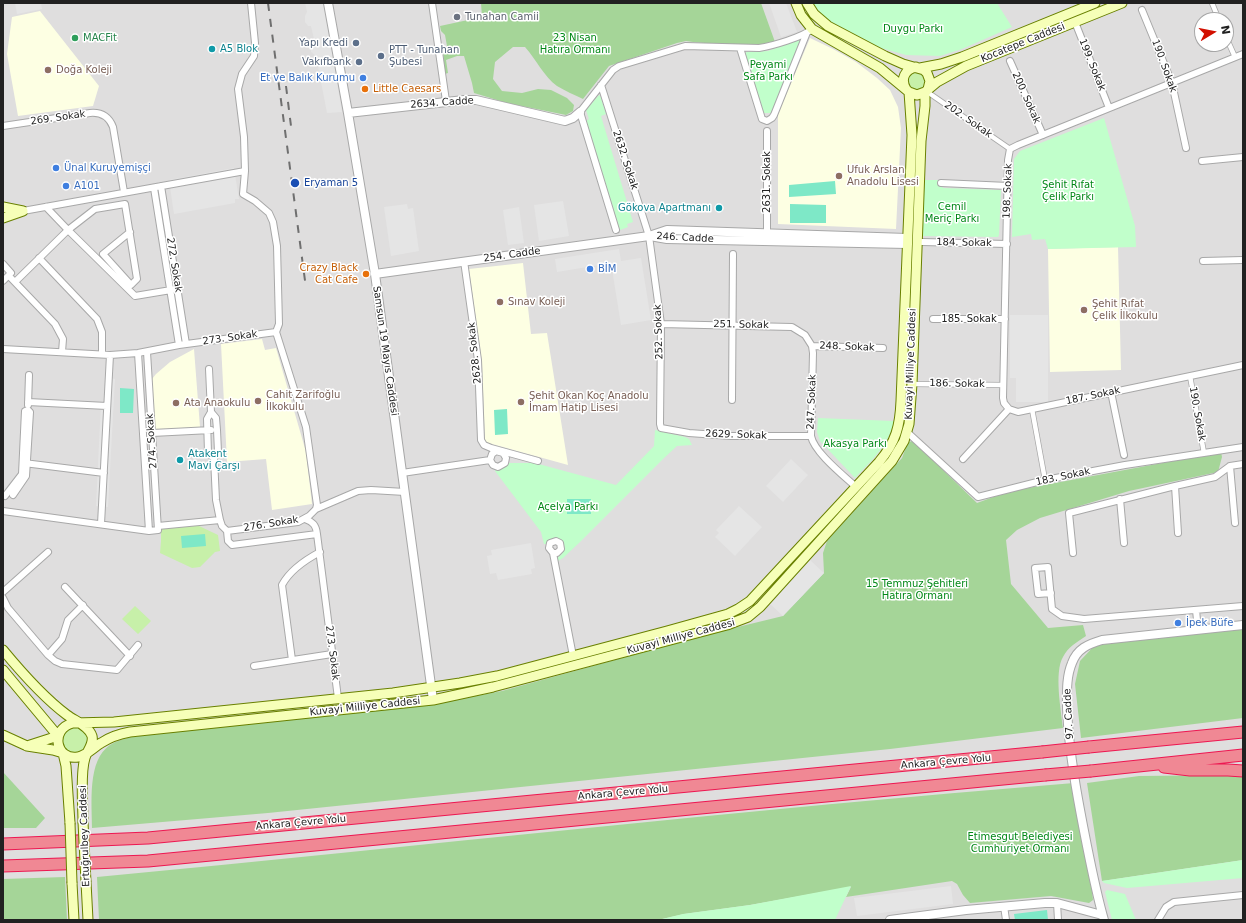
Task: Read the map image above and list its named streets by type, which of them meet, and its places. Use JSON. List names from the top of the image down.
{
  "streets": {
    "highway": ["Ankara Çevre Yolu"],
    "main road": ["Kocatepe Caddesi", "Kuvayi Milliye Caddesi", "Ertuğrulbey Caddesi"],
    "street": [
      "199. Sokak",
      "190. Sokak",
      "200. Sokak",
      "2634. Cadde",
      "269. Sokak",
      "202. Sokak",
      "2632. Sokak",
      "2631. Sokak",
      "198. Sokak",
      "246. Cadde",
      "184. Sokak",
      "254. Cadde",
      "272. Sokak",
      "185. Sokak",
      "251. Sokak",
      "252. Sokak",
      "273. Sokak",
      "248. Sokak",
      "Samsun 19 Mayıs Caddesi",
      "2628. Sokak",
      "186. Sokak",
      "187. Sokak",
      "247. Sokak",
      "2629. Sokak",
      "274. Sokak",
      "183. Sokak",
      "276. Sokak",
      "97. Cadde"
    ]
  },
  "crossings": [
    ["Kocatepe Caddesi", "199. Sokak"],
    ["Kocatepe Caddesi", "202. Sokak"],
    ["Kocatepe Caddesi", "Kuvayi Milliye Caddesi"],
    ["199. Sokak", "198. Sokak"],
    ["190. Sokak", "198. Sokak"],
    ["190. Sokak", "187. Sokak"],
    ["190. Sokak", "183. Sokak"],
    ["200. Sokak", "198. Sokak"],
    ["2634. Cadde", "Samsun 19 Mayıs Caddesi"],
    ["202. Sokak", "198. Sokak"],
    ["202. Sokak", "Kuvayi Milliye Caddesi"],
    ["2632. Sokak", "246. Cadde"],
    ["2632. Sokak", "254. Cadde"],
    ["2632. Sokak", "252. Sokak"],
    ["2631. Sokak", "246. Cadde"],
    ["198. Sokak", "184. Sokak"],
    ["198. Sokak", "185. Sokak"],
    ["198. Sokak", "186. Sokak"],
    ["198. Sokak", "187. Sokak"],
    ["246. Cadde", "184. Sokak"],
    ["246. Cadde", "254. Cadde"],
    ["246. Cadde", "252. Sokak"],
    ["246. Cadde", "Kuvayi Milliye Caddesi"],
    ["184. Sokak", "Kuvayi Milliye Caddesi"],
    ["254. Cadde", "252. Sokak"],
    ["254. Cadde", "Samsun 19 Mayıs Caddesi"],
    ["254. Cadde", "2628. Sokak"],
    ["272. Sokak", "273. Sokak"],
    ["251. Sokak", "252. Sokak"],
    ["251. Sokak", "248. Sokak"],
    ["251. Sokak", "247. Sokak"],
    ["252. Sokak", "2629. Sokak"],
    ["273. Sokak", "Kuvayi Milliye Caddesi"],
    ["273. Sokak", "274. Sokak"],
    ["273. Sokak", "276. Sokak"],
    ["248. Sokak", "247. Sokak"],
    ["Samsun 19 Mayıs Caddesi", "Kuvayi Milliye Caddesi"],
    ["Samsun 19 Mayıs Caddesi", "276. Sokak"],
    ["Kuvayi Milliye Caddesi", "186. Sokak"],
    ["Kuvayi Milliye Caddesi", "247. Sokak"],
    ["Kuvayi Milliye Caddesi", "183. Sokak"],
    ["Kuvayi Milliye Caddesi", "Ertuğrulbey Caddesi"],
    ["247. Sokak", "2629. Sokak"]
  ],
  "parks": [
    "Duygu Parkı",
    "23 Nisan Hatıra Ormanı",
    "Peyami Safa Parkı",
    "Şehit Rıfat Çelik Parkı",
    "Cemil Meriç Parkı",
    "Akasya Parkı",
    "Açelya Parkı",
    "15 Temmuz Şehitleri Hatıra Ormanı",
    "Etimesgut Belediyesi Cumhuriyet Ormanı"
  ],
  "places": [
    "Tunahan Camii",
    "MACFit",
    "Yapı Kredi",
    "A5 Blok",
    "PTT - Tunahan Şubesi",
    "Vakıfbank",
    "Doğa Koleji",
    "Et ve Balık Kurumu",
    "Little Caesars",
    "Ünal Kuruyemişçi",
    "Ufuk Arslan Anadolu Lisesi",
    "Eryaman 5",
    "A101",
    "Gökova Apartmanı",
    "BİM",
    "Crazy Black Cat Cafe",
    "Sınav Koleji",
    "Şehit Rıfat Çelik İlkokulu",
    "Cahit Zarifoğlu İlkokulu",
    "Şehit Okan Koç Anadolu İmam Hatip Lisesi",
    "Ata Anaokulu",
    "Atakent Mavi Çarşı",
    "İpek Büfe"
  ],
  "north": "right"
}
